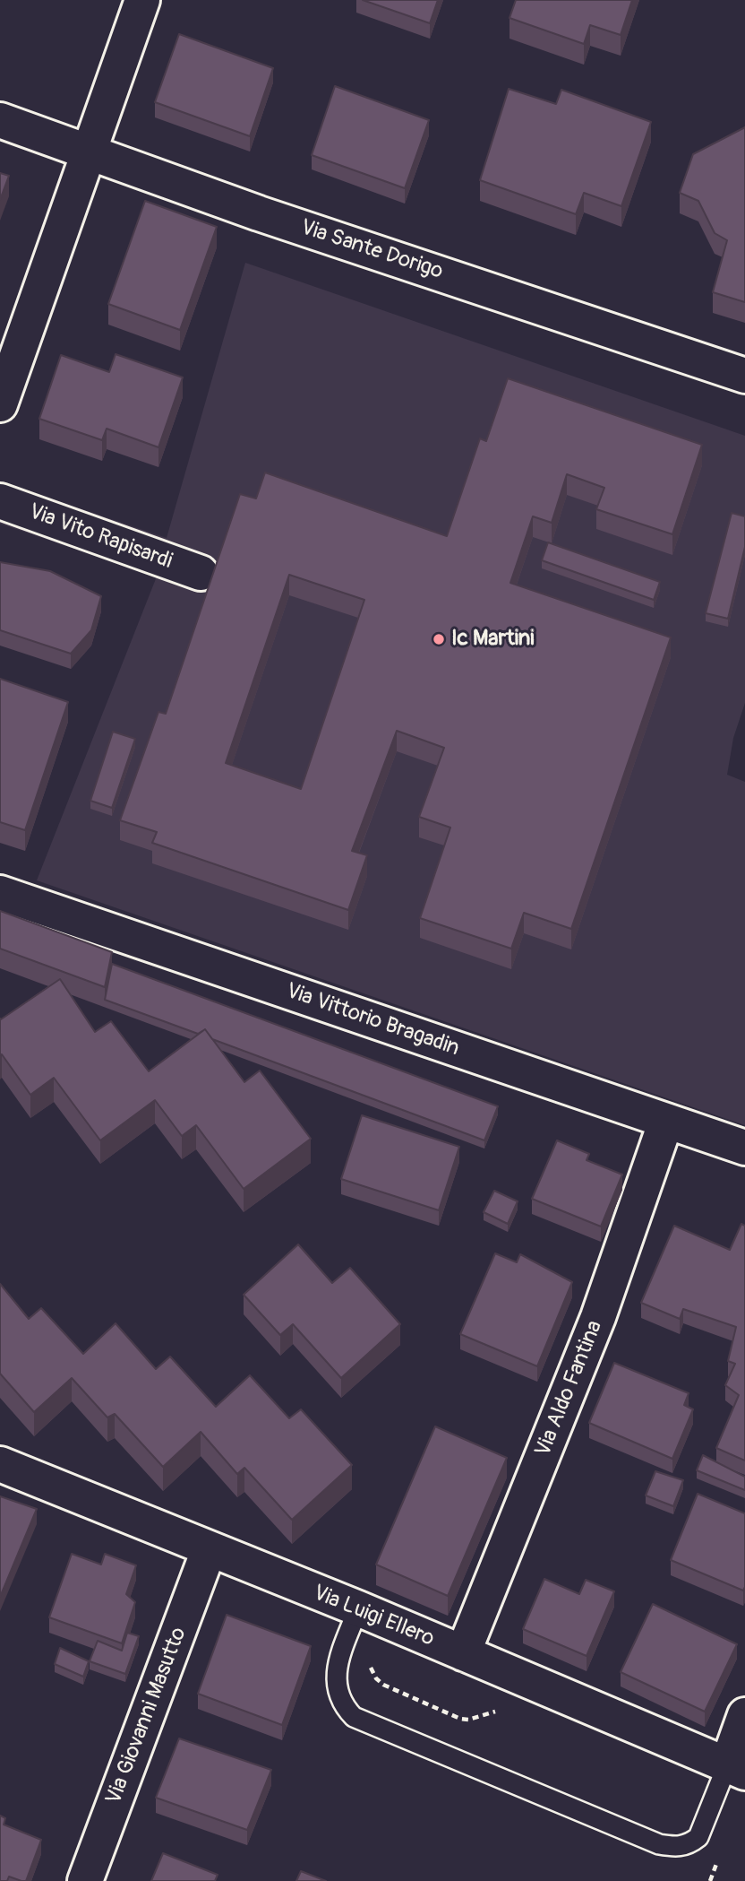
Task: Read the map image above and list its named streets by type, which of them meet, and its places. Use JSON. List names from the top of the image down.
{
  "streets": {
    "street": [
      "Via Sante Dorigo",
      "Via Vito Rapisardi",
      "Via Vittorio Bragadin",
      "Via Aldo Fantina",
      "Via Luigi Ellero",
      "Via Giovanni Masutto"
    ]
  },
  "crossings": [
    ["Via Vittorio Bragadin", "Via Aldo Fantina"],
    ["Via Aldo Fantina", "Via Luigi Ellero"],
    ["Via Luigi Ellero", "Via Giovanni Masutto"]
  ],
  "places": ["Ic Martini"]
}
